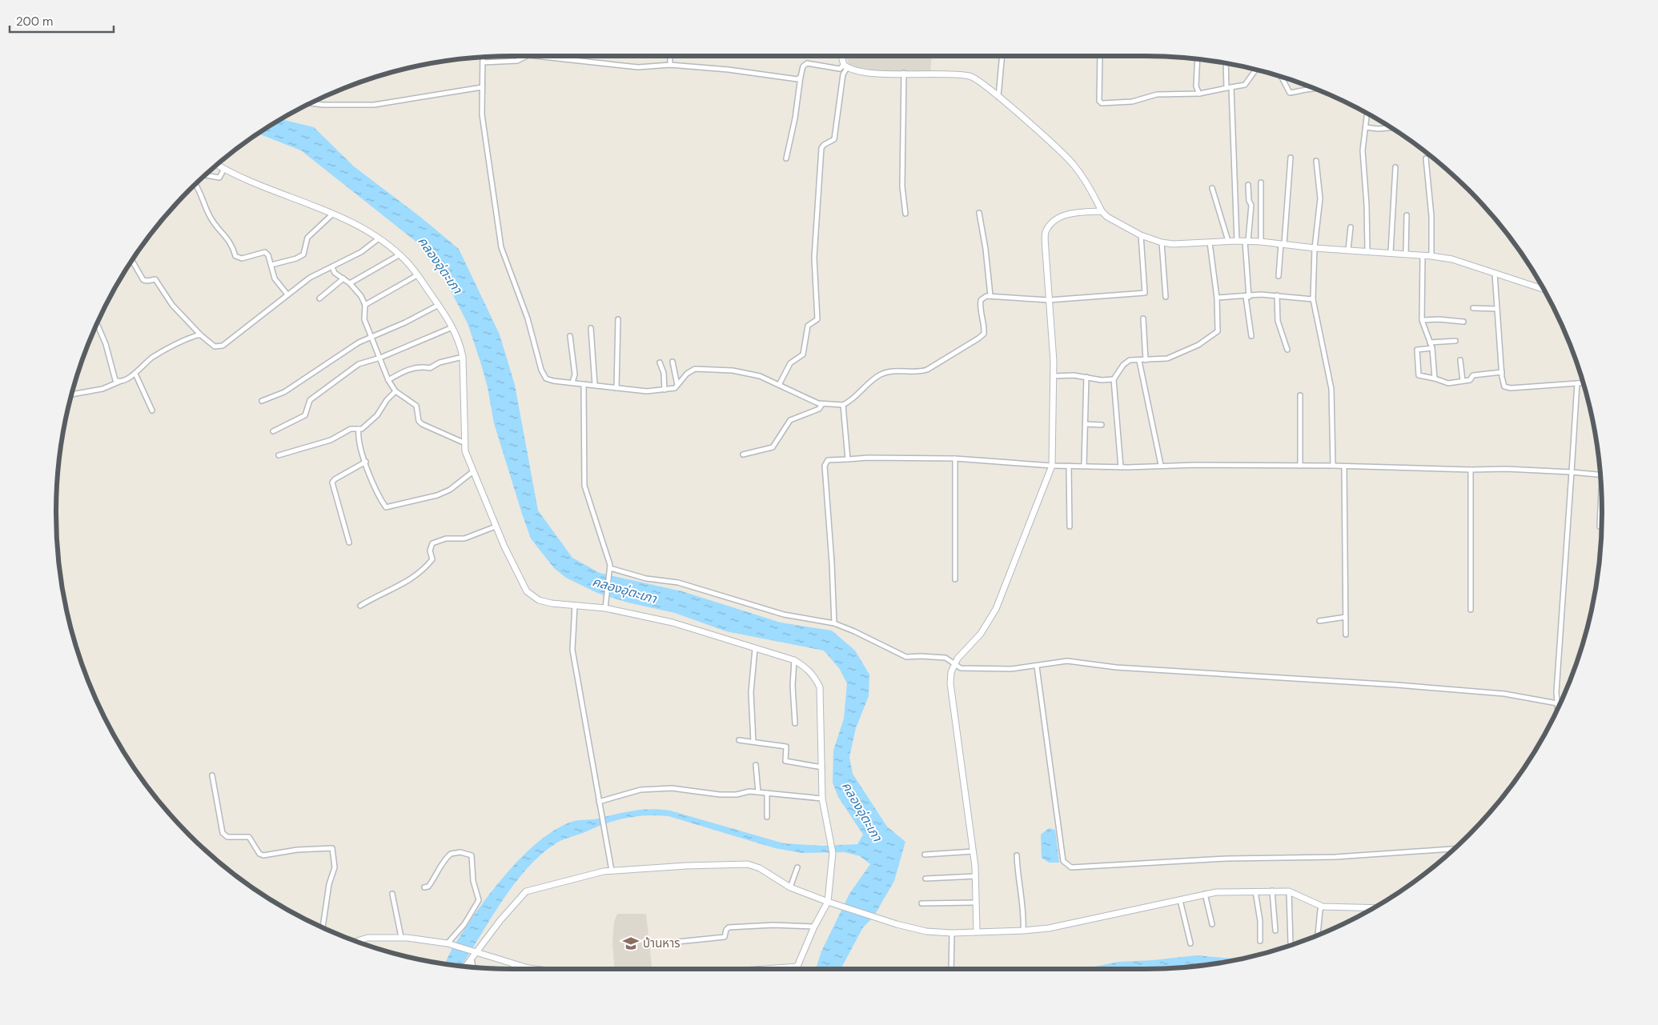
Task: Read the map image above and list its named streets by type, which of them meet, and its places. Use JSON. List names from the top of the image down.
{
  "water": ["คลองอุ่ตะเภา"],
  "places": {
    "school or university": ["บ้านหาร"]
  },
  "scale_bar": "200 m"
}
